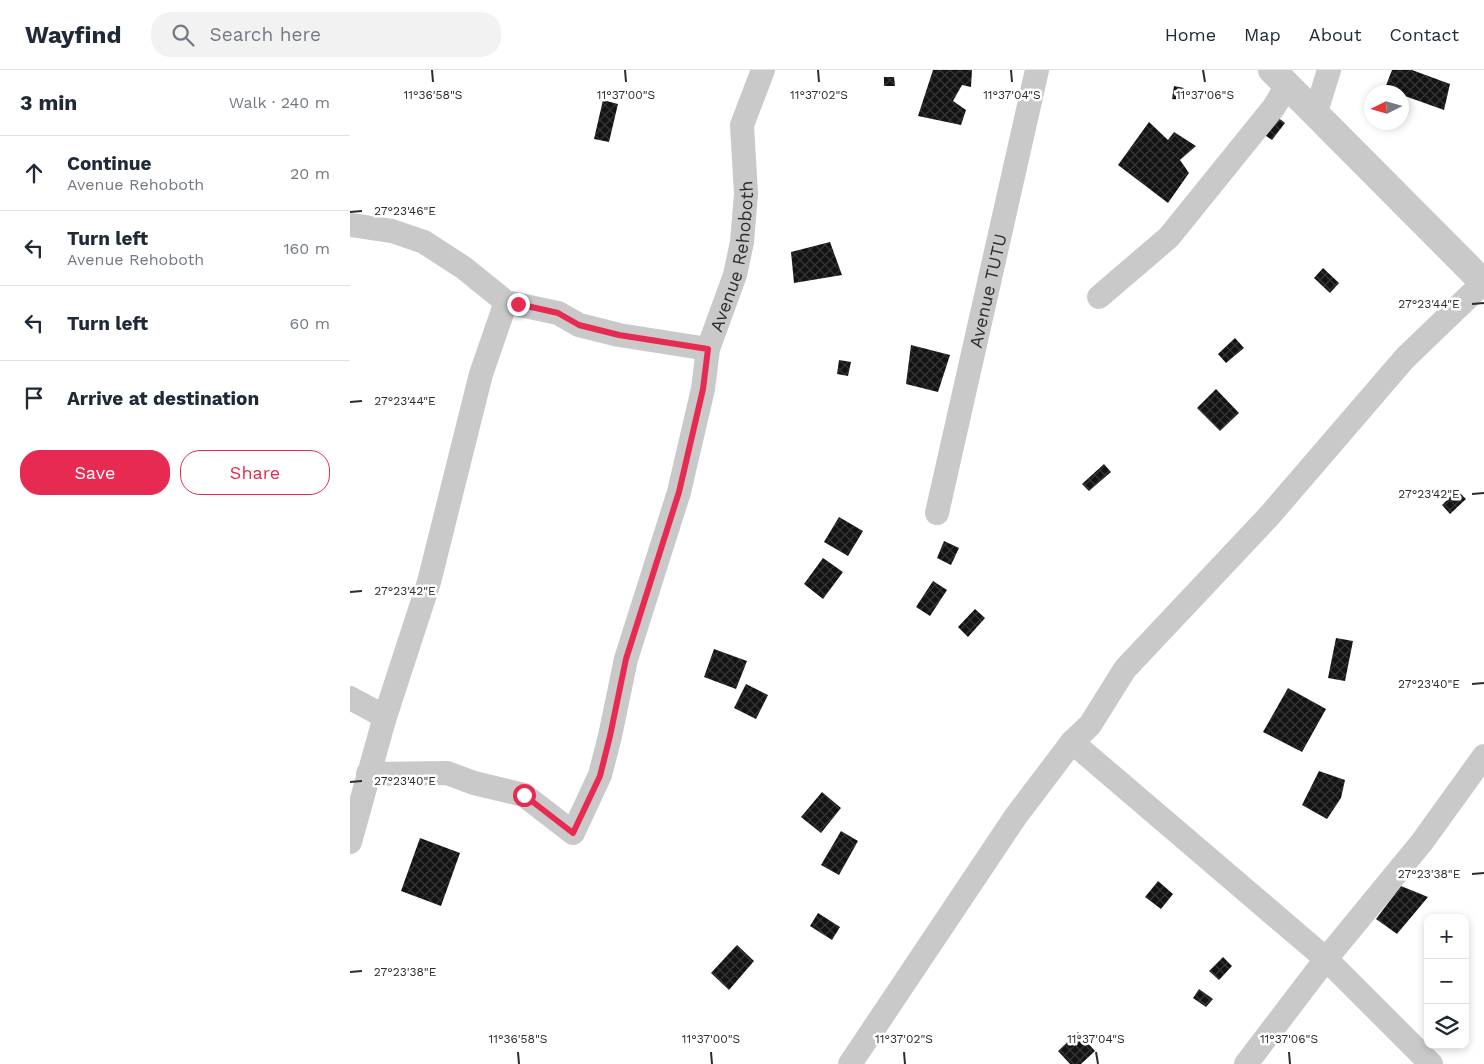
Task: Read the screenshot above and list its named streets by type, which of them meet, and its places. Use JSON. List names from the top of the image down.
{
  "streets": {
    "street": ["Avenue Rehoboth", "Avenue TUTU"]
  },
  "north": "left",
  "page": {
    "header": "Wayfind",
    "search": "Search here",
    "nav": [
      "Home",
      "Map",
      "About",
      "Contact"
    ],
    "heading": ["3 min", "Walk · 240 m"],
    "list": [
      ["Continue", "Avenue Rehoboth", "20 m"],
      ["Turn left", "Avenue Rehoboth", "160 m"],
      ["Turn left", "60 m"],
      "Arrive at destination"
    ],
    "buttons": ["Save", "Share"],
    "map_buttons": ["+", "−"]
  },
  "coordinates": [
    "11°36'58\"S",
    "11°37'00\"S",
    "11°37'02\"S",
    "11°37'04\"S",
    "11°37'06\"S",
    "27°23'46\"E",
    "27°23'44\"E",
    "27°23'42\"E",
    "27°23'40\"E",
    "27°23'38\"E"
  ]
}
